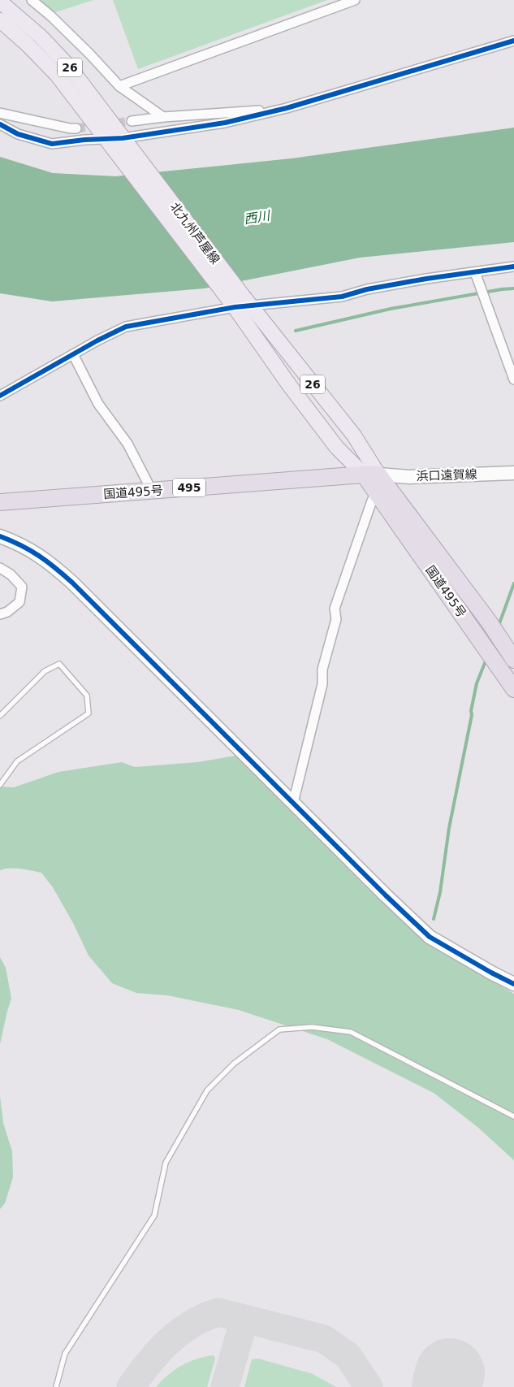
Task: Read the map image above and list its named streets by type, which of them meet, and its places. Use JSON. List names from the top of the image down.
{
  "streets": {
    "highway": ["495", "国道495号"],
    "main road": ["26", "北九州芦屋線"],
    "street": ["浜口遠賀線"]
  },
  "crossings": [
    ["北九州芦屋線", "浜口遠賀線"],
    ["北九州芦屋線", "国道495号"],
    ["浜口遠賀線", "国道495号"]
  ],
  "water": ["西川"]
}
